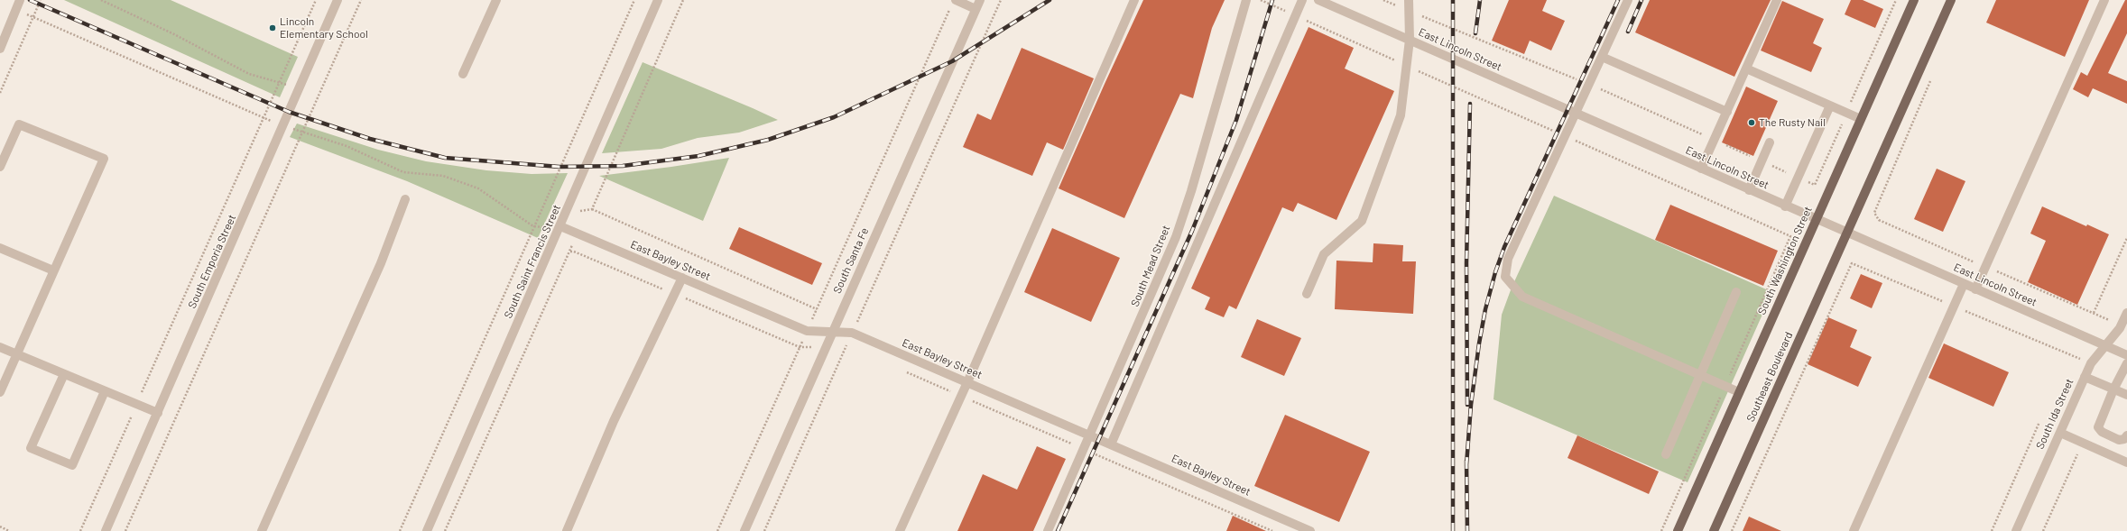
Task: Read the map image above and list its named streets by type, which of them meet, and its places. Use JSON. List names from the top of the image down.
{
  "streets": {
    "main road": ["South Washington Street", "Southeast Boulevard"],
    "street": [
      "East Lincoln Street",
      "East Bayley Street",
      "South Santa Fe",
      "South Emporia Street",
      "South Saint Francis Street",
      "South Mead Street",
      "South Ida Street"
    ]
  },
  "crossings": [
    ["East Lincoln Street", "South Washington Street"],
    ["East Lincoln Street", "Southeast Boulevard"],
    ["East Lincoln Street", "South Ida Street"],
    ["East Bayley Street", "South Santa Fe"],
    ["East Bayley Street", "South Saint Francis Street"],
    ["East Bayley Street", "South Mead Street"]
  ],
  "places": ["Lincoln Elementary School", "The Rusty Nail"]
}
